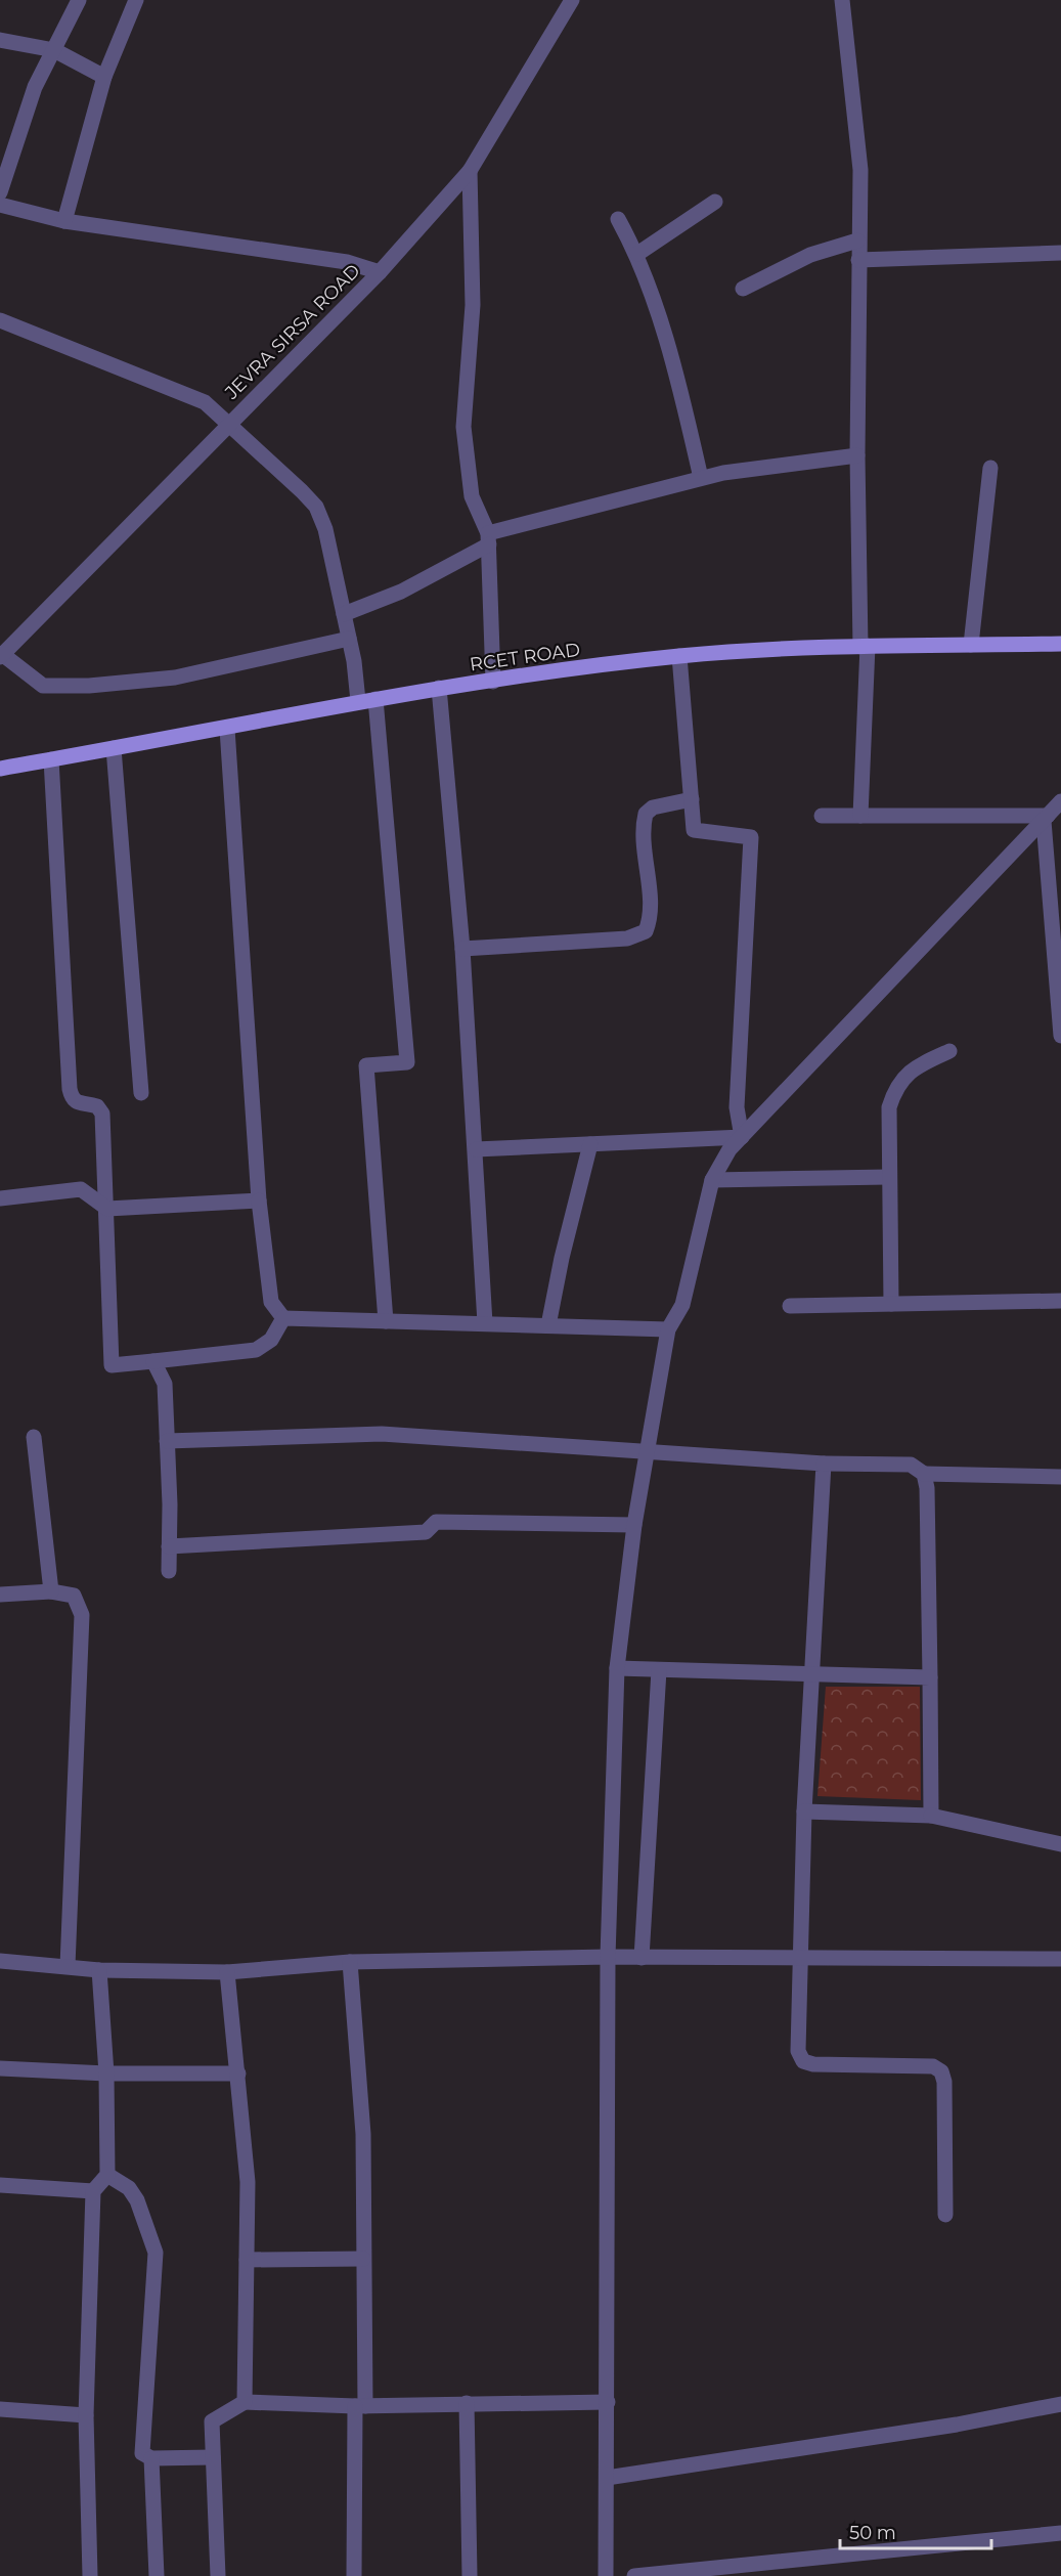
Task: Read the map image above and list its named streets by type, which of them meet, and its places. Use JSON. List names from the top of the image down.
{
  "streets": {
    "main road": ["RCET ROAD"],
    "street": ["JEVRA SIRSA ROAD"]
  },
  "scale_bar": "50 m"
}
